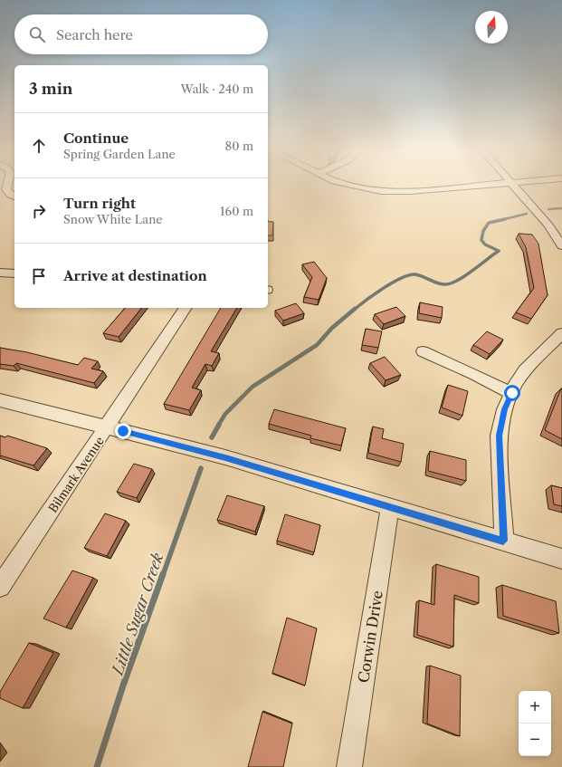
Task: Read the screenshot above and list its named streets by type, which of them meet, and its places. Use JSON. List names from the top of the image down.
{
  "streets": {
    "street": ["Bilmark Avenue", "Corwin Drive"]
  },
  "water": ["Little Sugar Creek"],
  "north": "top",
  "page": {
    "search": "Search here",
    "heading": ["3 min", "Walk · 240 m"],
    "list": [
      ["Continue", "Spring Garden Lane", "80 m"],
      ["Turn right", "Snow White Lane", "160 m"],
      "Arrive at destination"
    ],
    "map_buttons": ["+", "−"]
  }
}
